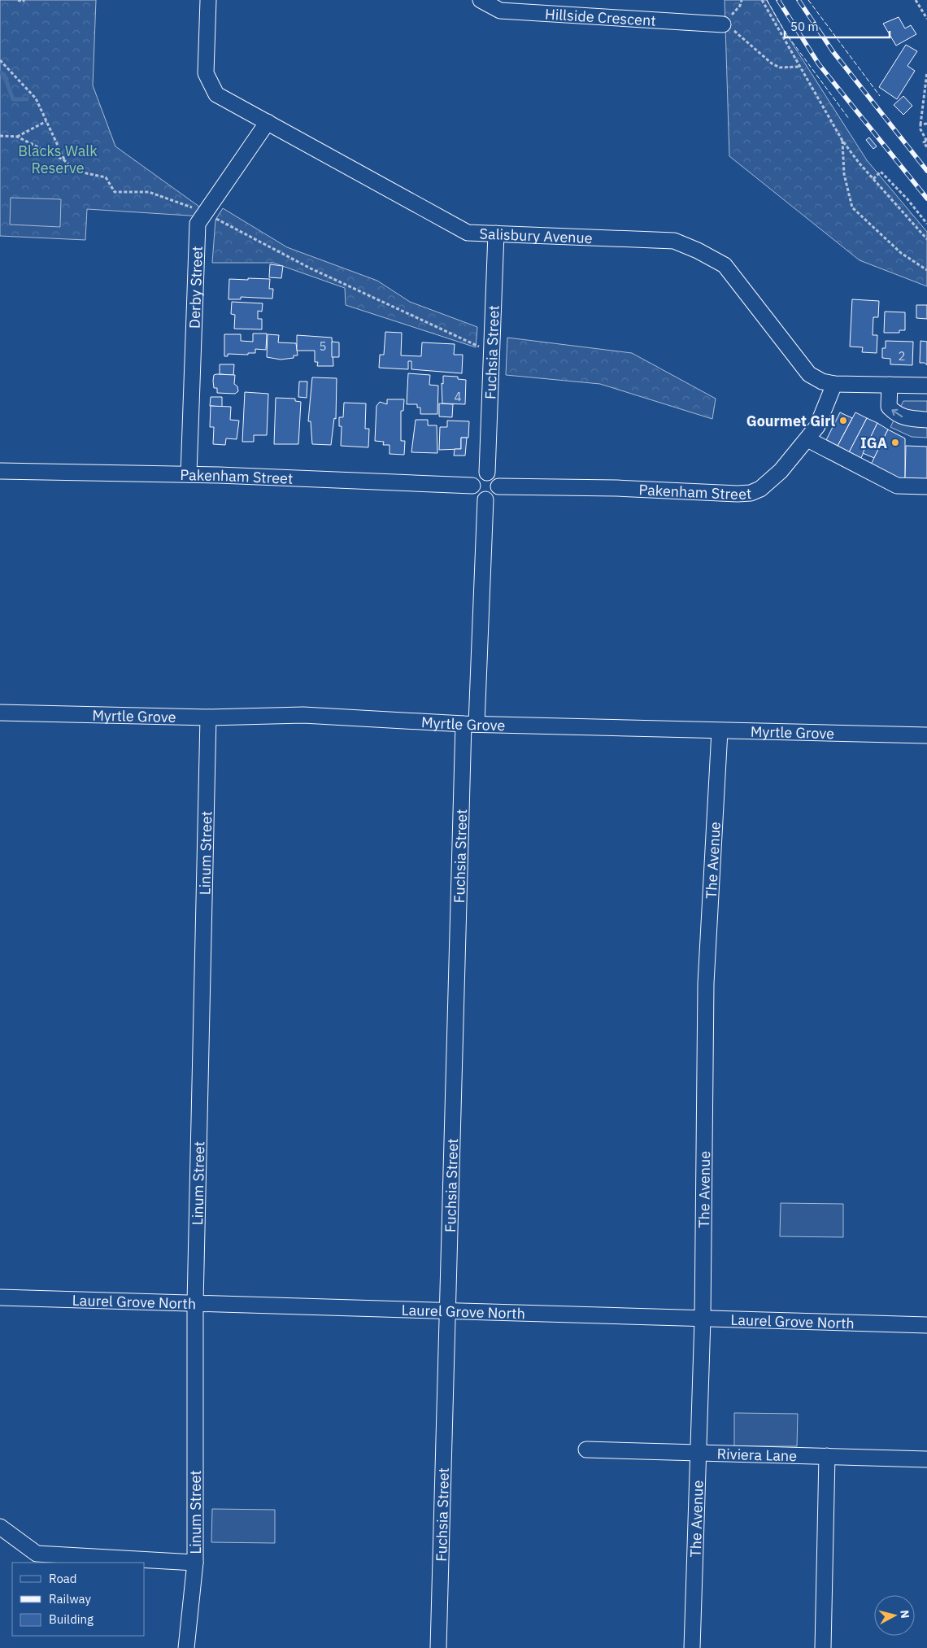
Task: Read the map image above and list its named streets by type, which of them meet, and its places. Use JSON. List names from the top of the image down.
{
  "streets": {
    "street": [
      "Hillside Crescent",
      "Salisbury Avenue",
      "Derby Street",
      "Fuchsia Street",
      "Pakenham Street",
      "Myrtle Grove",
      "Linum Street",
      "The Avenue",
      "Laurel Grove North",
      "Riviera Lane"
    ]
  },
  "crossings": [
    ["Salisbury Avenue", "Derby Street"],
    ["Salisbury Avenue", "Fuchsia Street"],
    ["Salisbury Avenue", "Pakenham Street"],
    ["Derby Street", "Pakenham Street"],
    ["Fuchsia Street", "Pakenham Street"],
    ["Fuchsia Street", "Myrtle Grove"],
    ["Fuchsia Street", "Laurel Grove North"],
    ["Myrtle Grove", "Linum Street"],
    ["Myrtle Grove", "The Avenue"],
    ["Linum Street", "Laurel Grove North"],
    ["The Avenue", "Laurel Grove North"],
    ["The Avenue", "Riviera Lane"]
  ],
  "parks": ["Blacks Walk Reserve"],
  "places": ["Gourmet Girl", "IGA"],
  "house_numbers": ["5", "2", "4"],
  "legend": ["Road", "Railway", "Building"],
  "scale_bar": "50 m",
  "north": "right"
}
